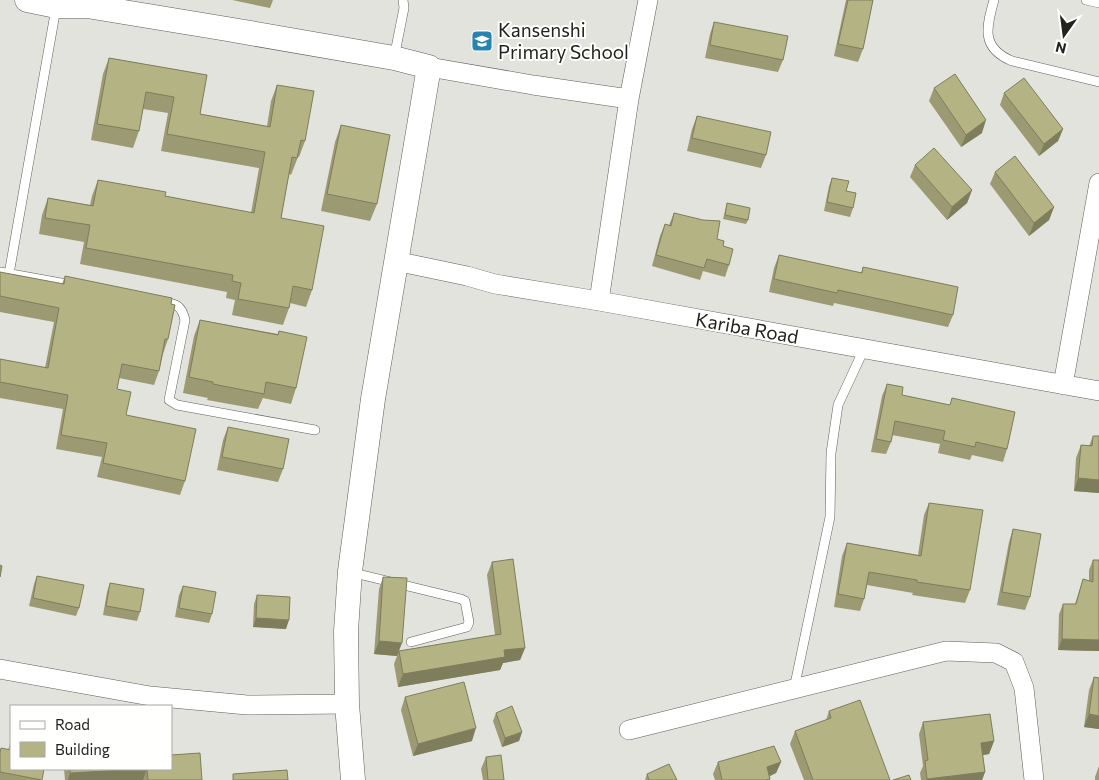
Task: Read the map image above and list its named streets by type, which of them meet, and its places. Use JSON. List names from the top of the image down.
{
  "streets": {
    "street": ["Kariba Road"]
  },
  "places": {
    "school or university": ["Kansenshi Primary School"]
  },
  "legend": ["Road", "Building"],
  "north": "bottom"
}
